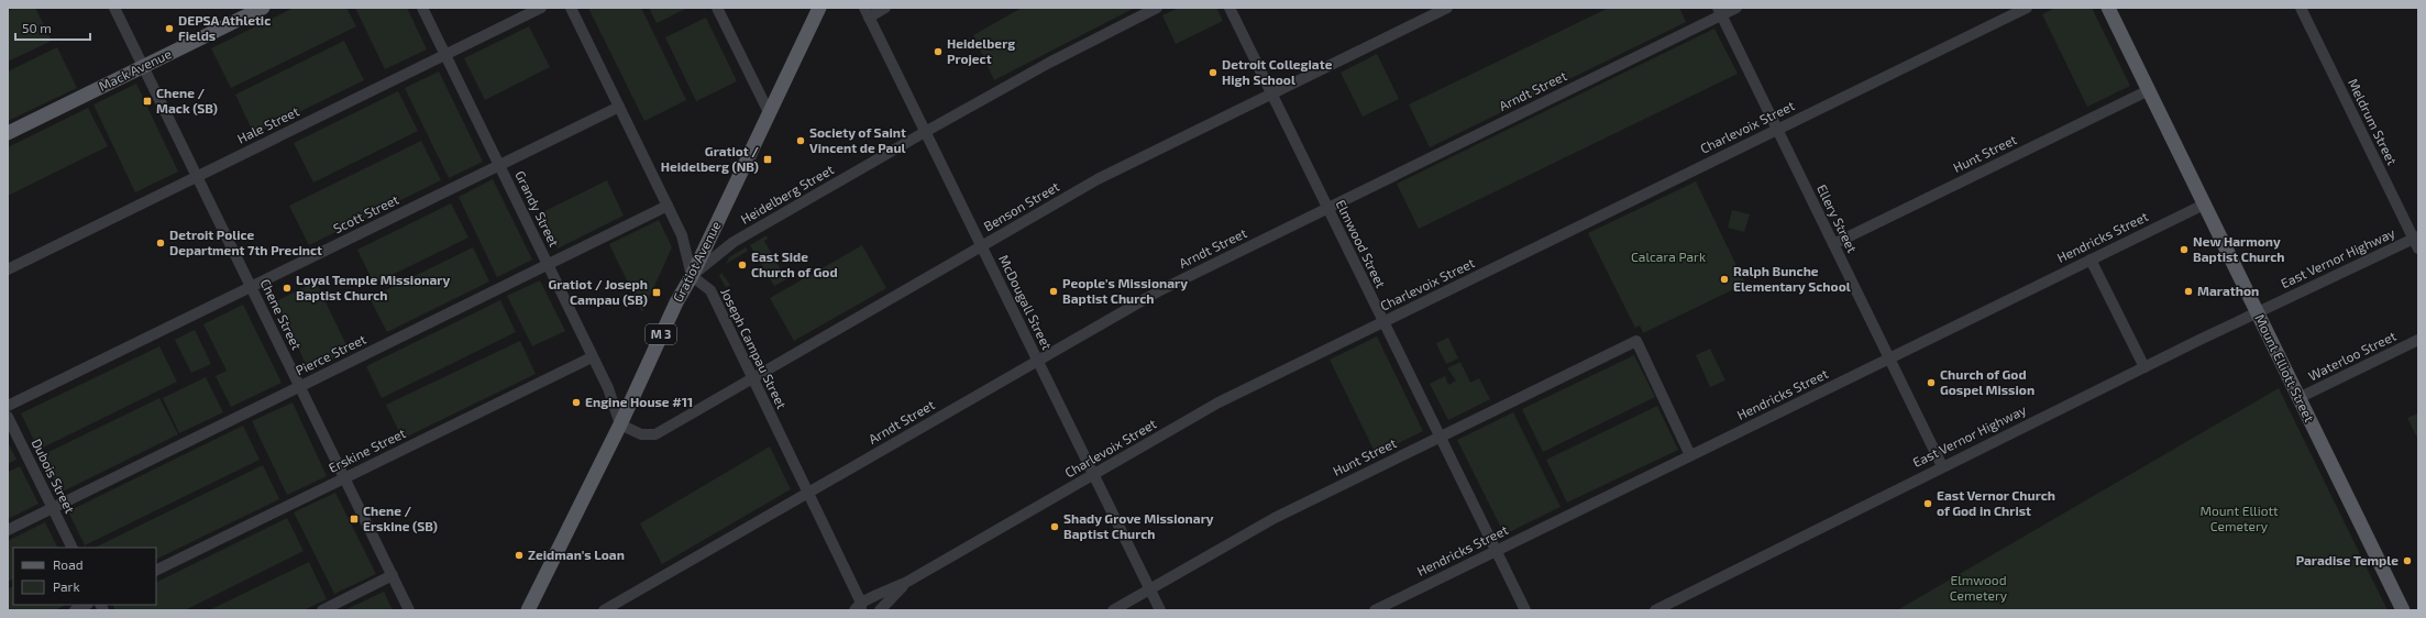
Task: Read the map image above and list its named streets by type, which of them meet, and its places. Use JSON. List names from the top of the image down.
{
  "streets": {
    "main road": [
      "Mack Avenue",
      "Gratiot Avenue",
      "M 3",
      "Mount Elliott Street"
    ],
    "street": [
      "Arndt Street",
      "Meldrum Street",
      "Hale Street",
      "Charlevoix Street",
      "Hunt Street",
      "Heidelberg Street",
      "Benson Street",
      "Grandy Street",
      "Scott Street",
      "Ellery Street",
      "Hendricks Street",
      "Elmwood Street",
      "East Vernor Highway",
      "McDougall Street",
      "Chene Street",
      "Joseph Campau Street",
      "Pierce Street",
      "Waterloo Street",
      "Erskine Street",
      "Dubois Street"
    ]
  },
  "crossings": [
    ["Mack Avenue", "Chene Street"],
    ["Arndt Street", "Ellery Street"],
    ["Arndt Street", "Elmwood Street"],
    ["Arndt Street", "McDougall Street"],
    ["Arndt Street", "Joseph Campau Street"],
    ["Meldrum Street", "East Vernor Highway"],
    ["Hale Street", "Grandy Street"],
    ["Hale Street", "Chene Street"],
    ["Charlevoix Street", "Ellery Street"],
    ["Charlevoix Street", "Elmwood Street"],
    ["Charlevoix Street", "McDougall Street"],
    ["Charlevoix Street", "Joseph Campau Street"],
    ["Hunt Street", "Ellery Street"],
    ["Hunt Street", "Hendricks Street"],
    ["Hunt Street", "Elmwood Street"],
    ["Hunt Street", "McDougall Street"],
    ["Hunt Street", "Mount Elliott Street"],
    ["Heidelberg Street", "Gratiot Avenue"],
    ["Heidelberg Street", "McDougall Street"],
    ["Heidelberg Street", "Joseph Campau Street"],
    ["Benson Street", "Grandy Street"],
    ["Benson Street", "Elmwood Street"],
    ["Benson Street", "Gratiot Avenue"],
    ["Benson Street", "McDougall Street"],
    ["Benson Street", "Joseph Campau Street"],
    ["Grandy Street", "Scott Street"],
    ["Grandy Street", "Gratiot Avenue"],
    ["Grandy Street", "Pierce Street"],
    ["Grandy Street", "Erskine Street"],
    ["Scott Street", "Chene Street"],
    ["Ellery Street", "Hendricks Street"],
    ["Ellery Street", "East Vernor Highway"],
    ["Hendricks Street", "Elmwood Street"],
    ["Hendricks Street", "Mount Elliott Street"],
    ["East Vernor Highway", "Mount Elliott Street"],
    ["Gratiot Avenue", "Joseph Campau Street"],
    ["Chene Street", "Pierce Street"],
    ["Chene Street", "Erskine Street"],
    ["Pierce Street", "Dubois Street"],
    ["Waterloo Street", "Mount Elliott Street"]
  ],
  "parks": ["Calcara Park", "Mount Elliott Cemetery", "Elmwood Cemetery"],
  "places": {
    "other": [
      "DEPSA Athletic Fields",
      "Heidelberg Project",
      "Detroit Collegiate High School",
      "Society of Saint Vincent de Paul",
      "Detroit Police Department 7th Precinct",
      "New Harmony Baptist Church",
      "East Side Church of God",
      "Ralph Bunche Elementary School",
      "Loyal Temple Missionary Baptist Church",
      "People's Missionary Baptist Church",
      "Marathon",
      "Church of God Gospel Mission",
      "Engine House #11",
      "East Vernor Church of God in Christ",
      "Shady Grove Missionary Baptist Church",
      "Zeidman's Loan",
      "Paradise Temple"
    ],
    "transit": [
      "Chene / Mack (SB)",
      "Gratiot / Heidelberg (NB)",
      "Gratiot / Joseph Campau (SB)",
      "Chene / Erskine (SB)"
    ]
  },
  "legend": ["Road", "Park"],
  "scale_bar": "50 m"
}
